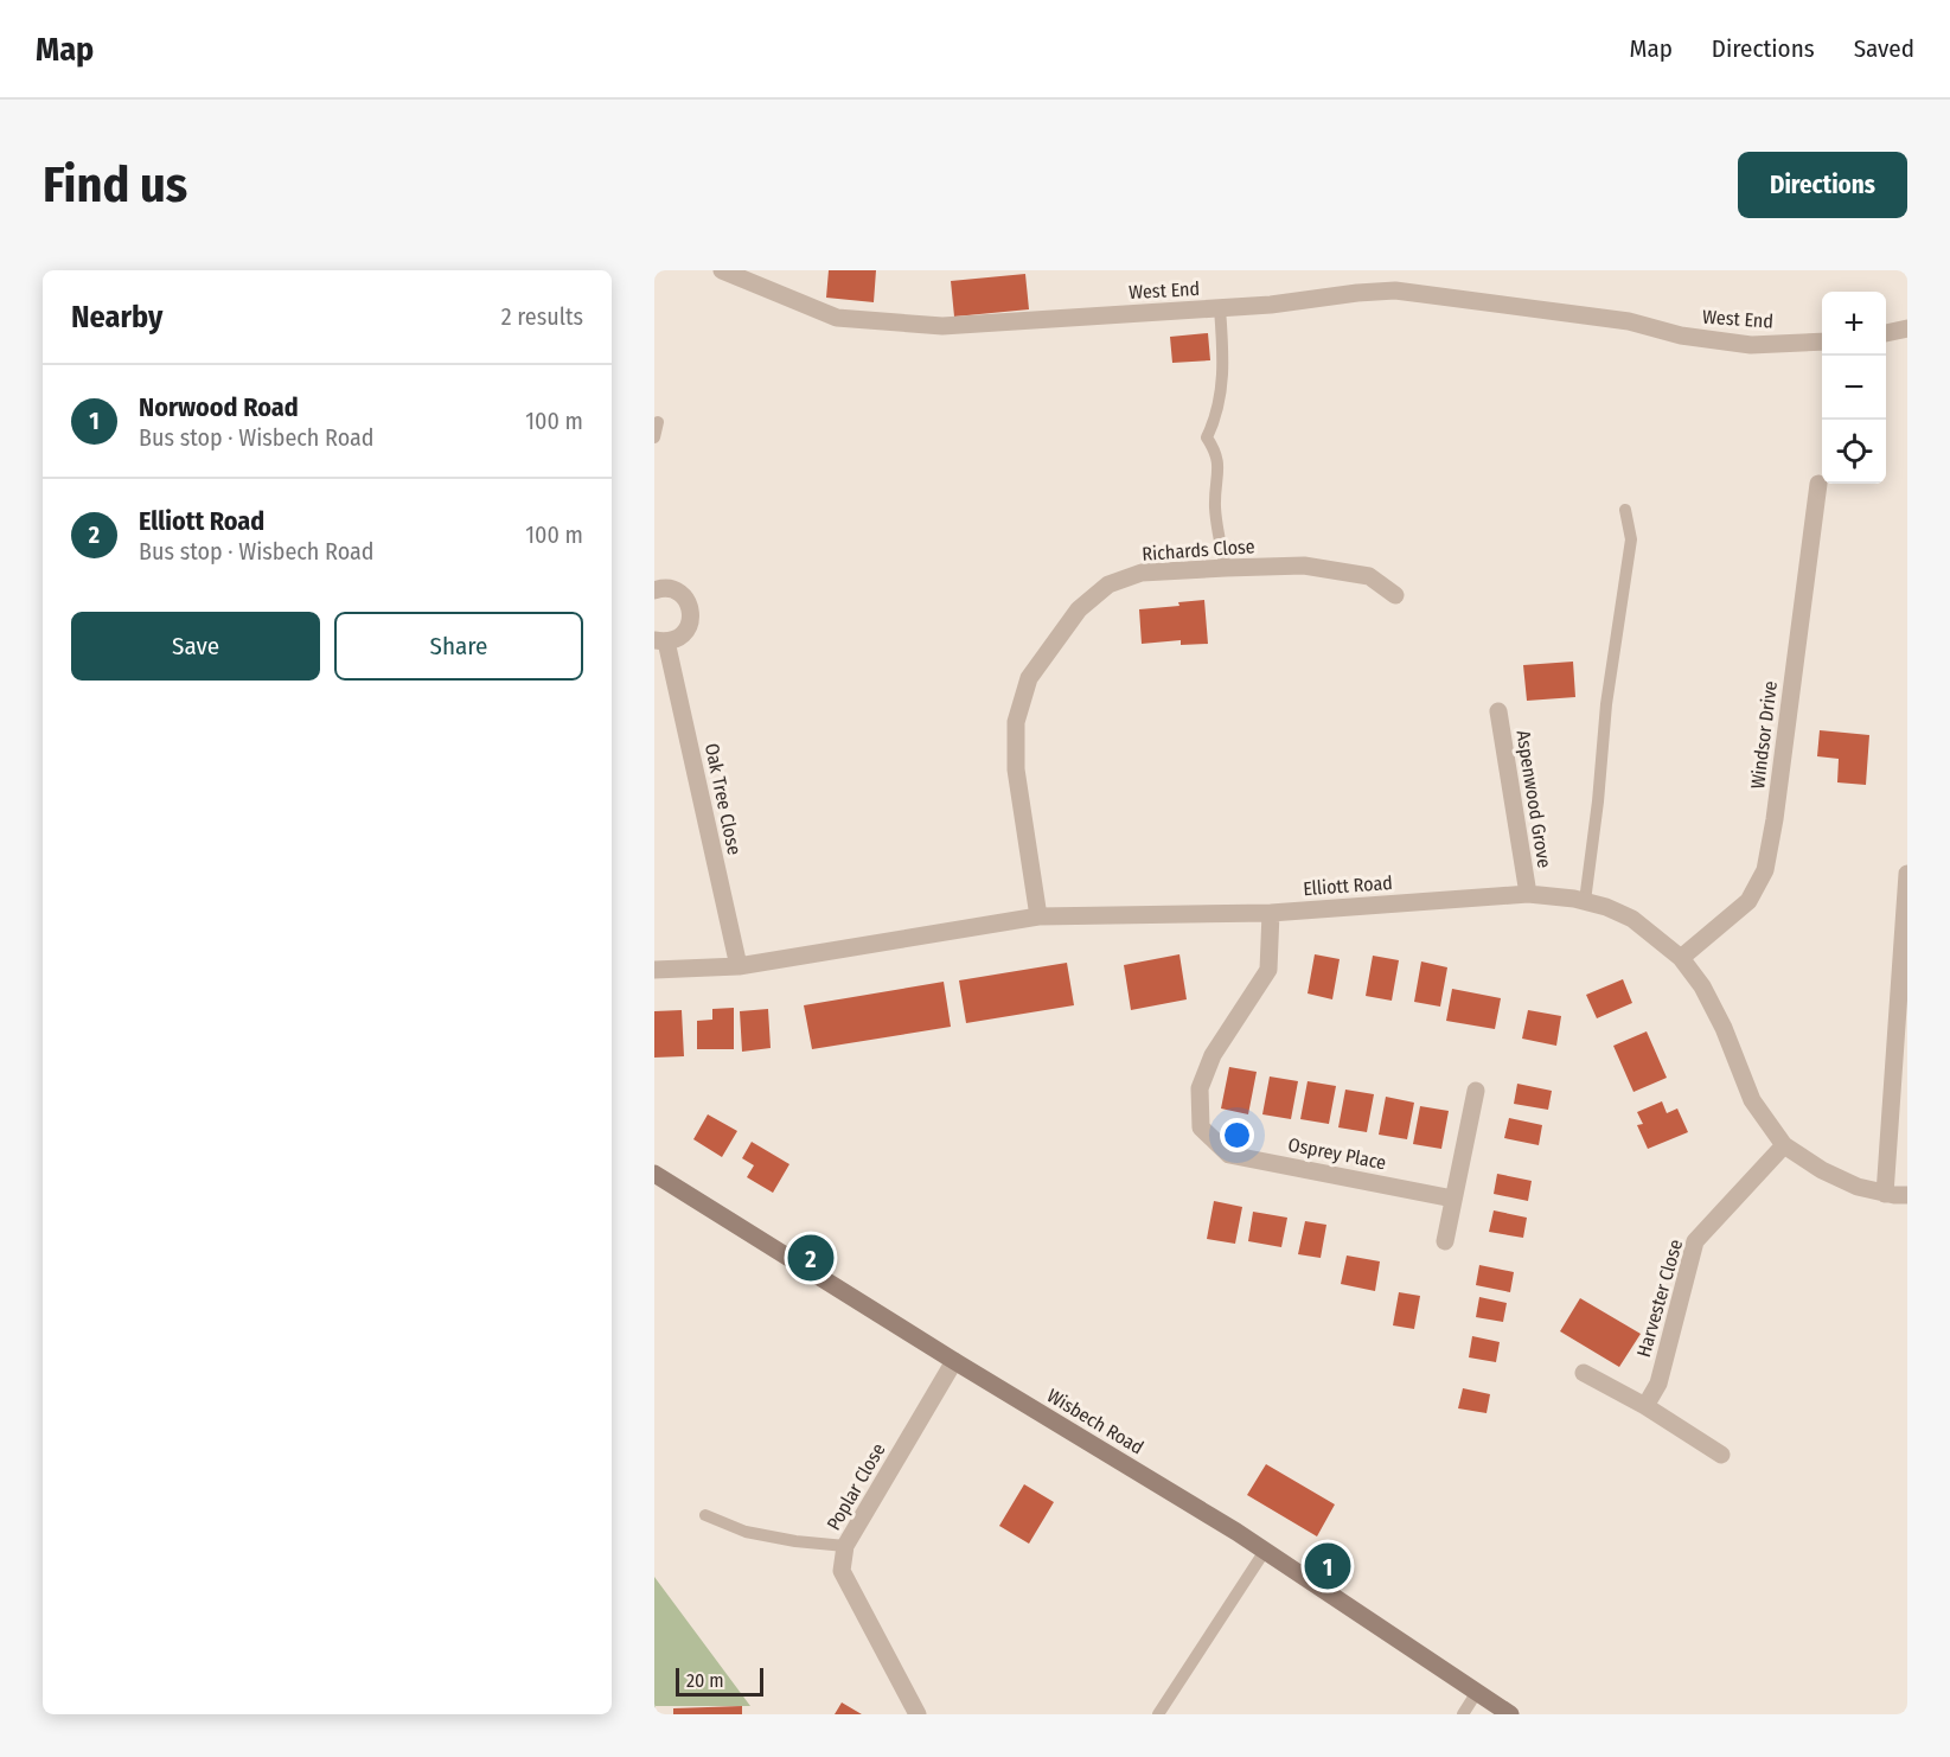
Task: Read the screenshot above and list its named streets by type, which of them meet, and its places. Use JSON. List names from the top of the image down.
{
  "streets": {
    "main road": ["Wisbech Road"],
    "street": [
      "West End",
      "Richards Close",
      "Windsor Drive",
      "Oak Tree Close",
      "Aspenwood Grove",
      "Elliott Road",
      "Osprey Place",
      "Harvester Close",
      "Poplar Close"
    ]
  },
  "crossings": [
    ["Richards Close", "Elliott Road"],
    ["Windsor Drive", "Elliott Road"],
    ["Oak Tree Close", "Elliott Road"],
    ["Aspenwood Grove", "Elliott Road"],
    ["Elliott Road", "Osprey Place"],
    ["Elliott Road", "Harvester Close"],
    ["Wisbech Road", "Poplar Close"]
  ],
  "scale_bar": "20 m",
  "page": {
    "header": "Map",
    "nav": ["Map", "Directions", "Saved"],
    "buttons": [
      "Directions",
      ["Save", "Share"]
    ],
    "title": "Find us",
    "heading": ["Nearby", "2 results"],
    "map_buttons": ["+", "−"],
    "list": [
      {
        "mark": "1",
        "name": "Norwood Road",
        "note": "Bus stop · Wisbech Road",
        "value": "100 m"
      },
      {
        "mark": "2",
        "name": "Elliott Road",
        "note": "Bus stop · Wisbech Road",
        "value": "100 m"
      }
    ],
    "pins": ["2", "1"],
    "scale": "20 m"
  }
}
